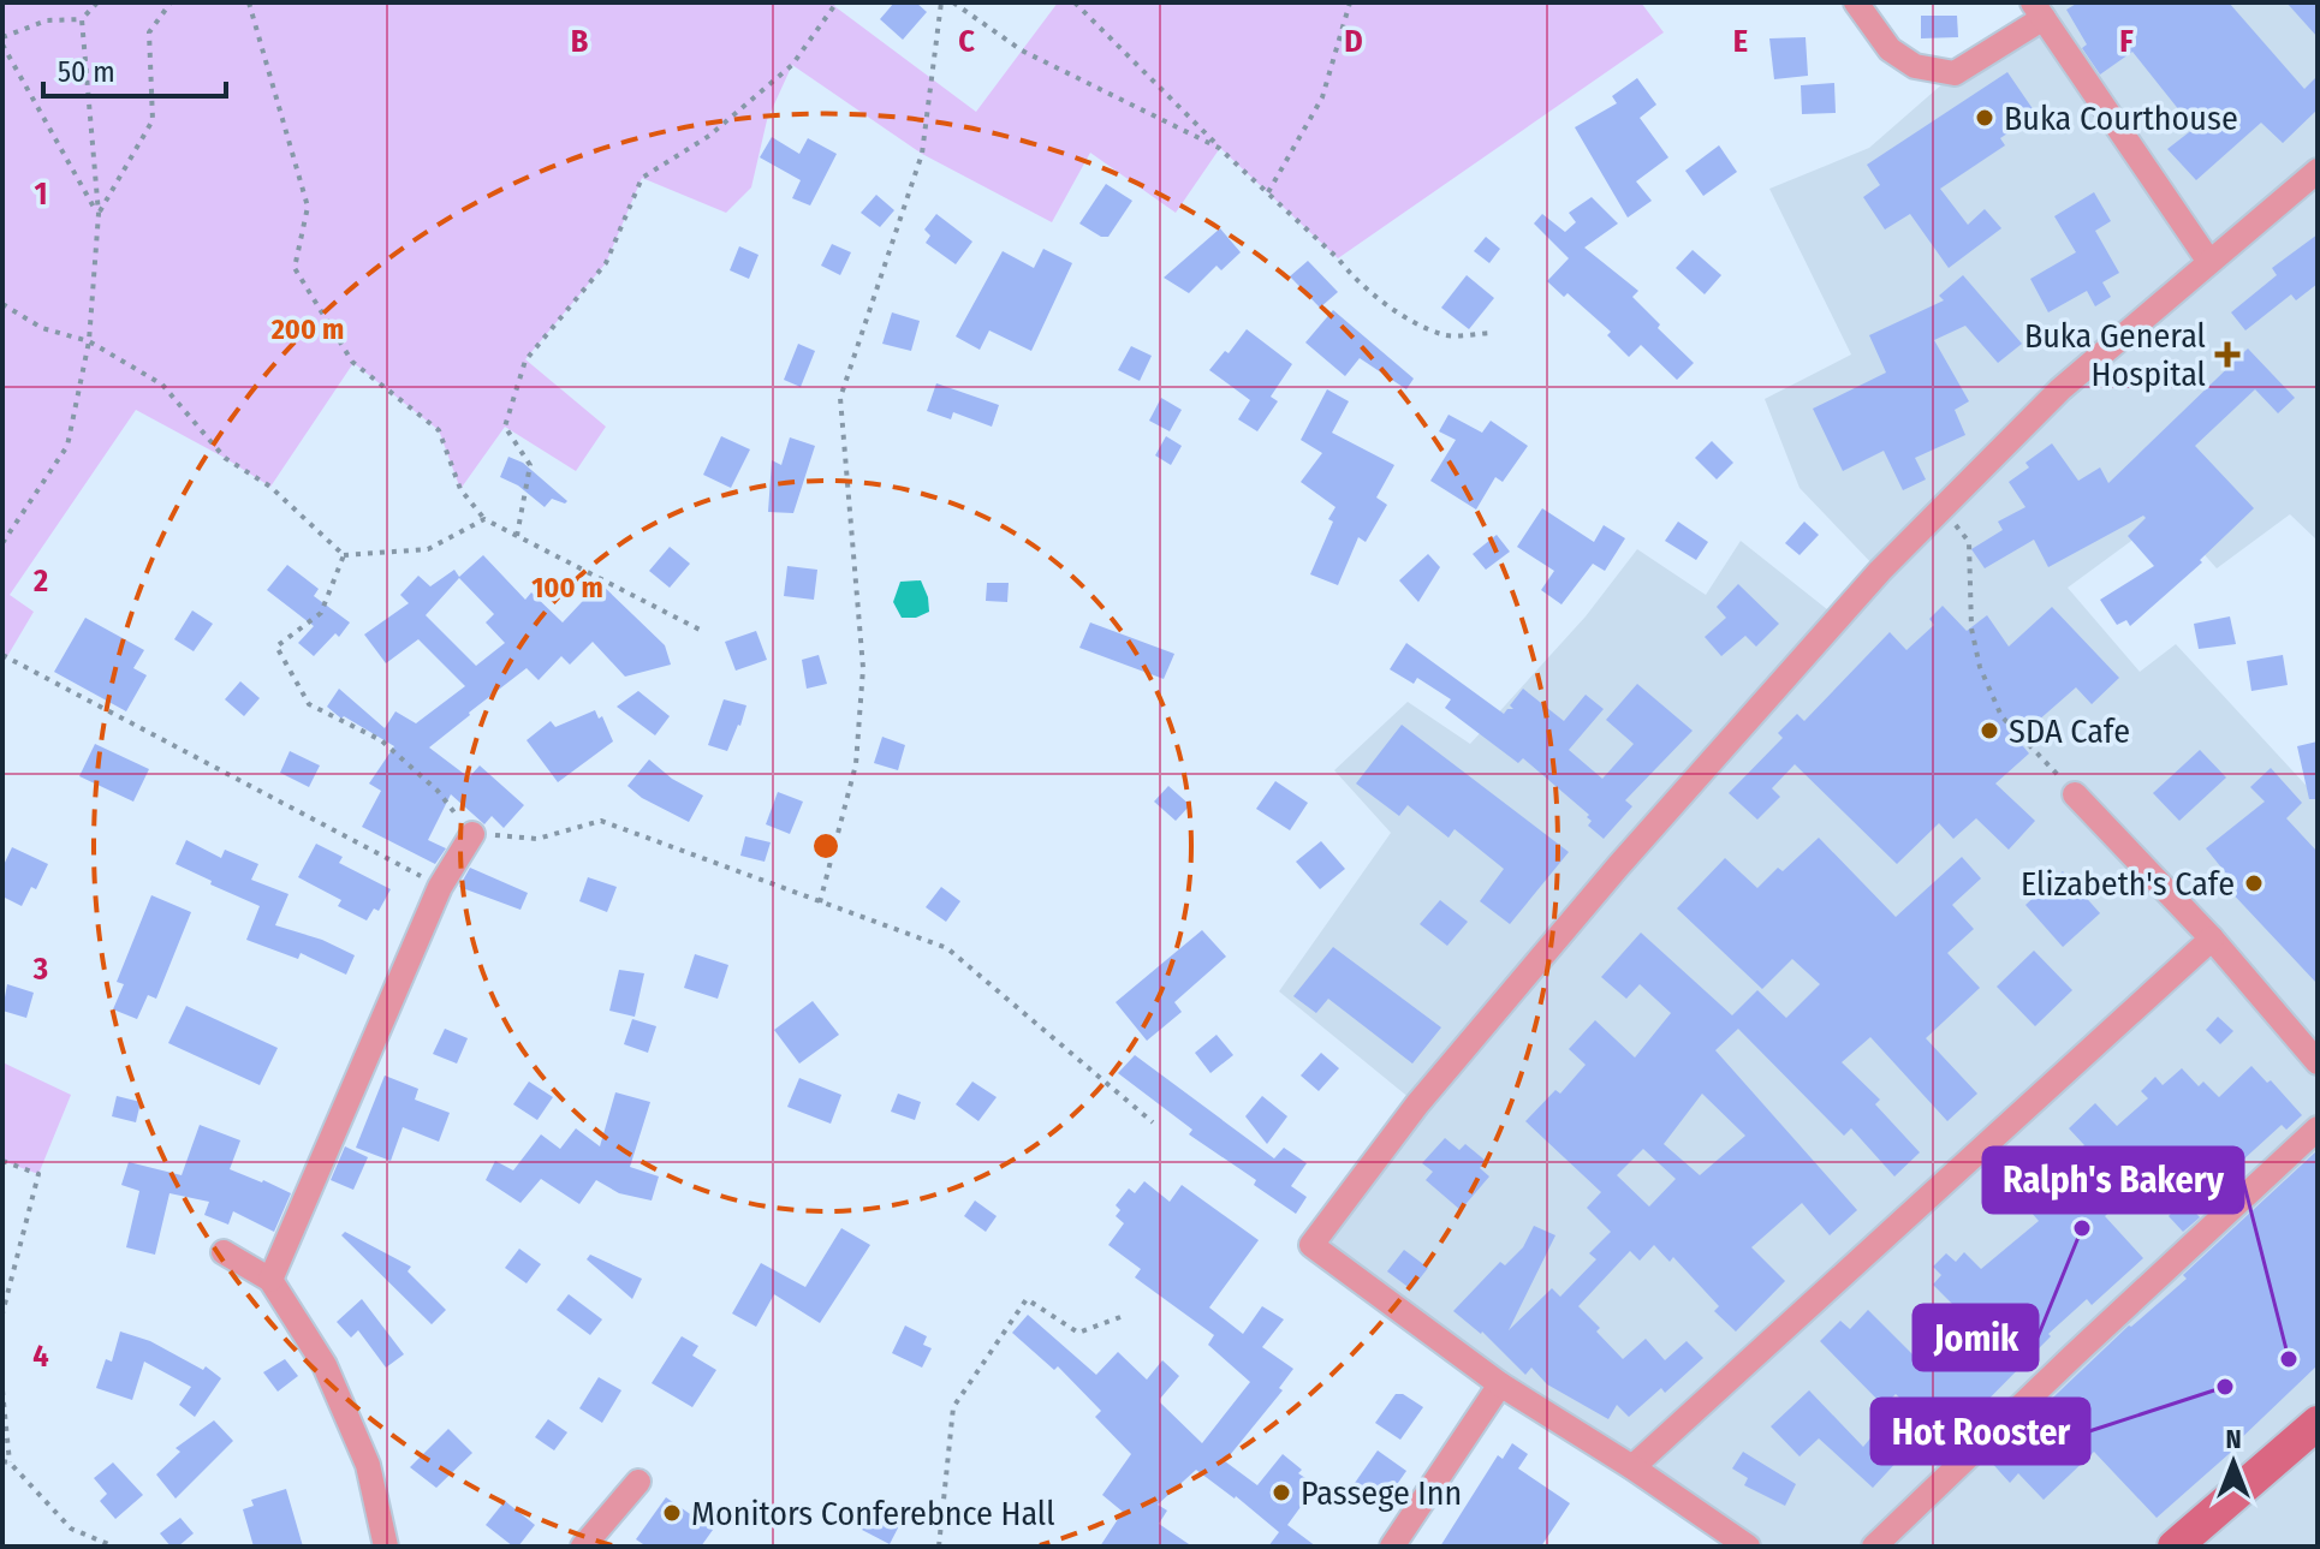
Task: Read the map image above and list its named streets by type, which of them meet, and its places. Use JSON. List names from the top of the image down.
{
  "places": {
    "other": [
      "Buka Courthouse",
      "SDA Cafe",
      "Elizabeth's Cafe",
      "Jomik",
      "Ralph's Bakery",
      "Hot Rooster",
      "Passege Inn",
      "Monitors Conferebnce Hall"
    ],
    "health": ["Buka General Hospital"]
  },
  "scale_bar": "50 m",
  "north": "top",
  "grid": {
    "columns": [
      "B",
      "C",
      "D",
      "E",
      "F"
    ],
    "rows": [
      "1",
      "2",
      "3",
      "4"
    ]
  },
  "rings": ["200 m", "100 m"]
}
